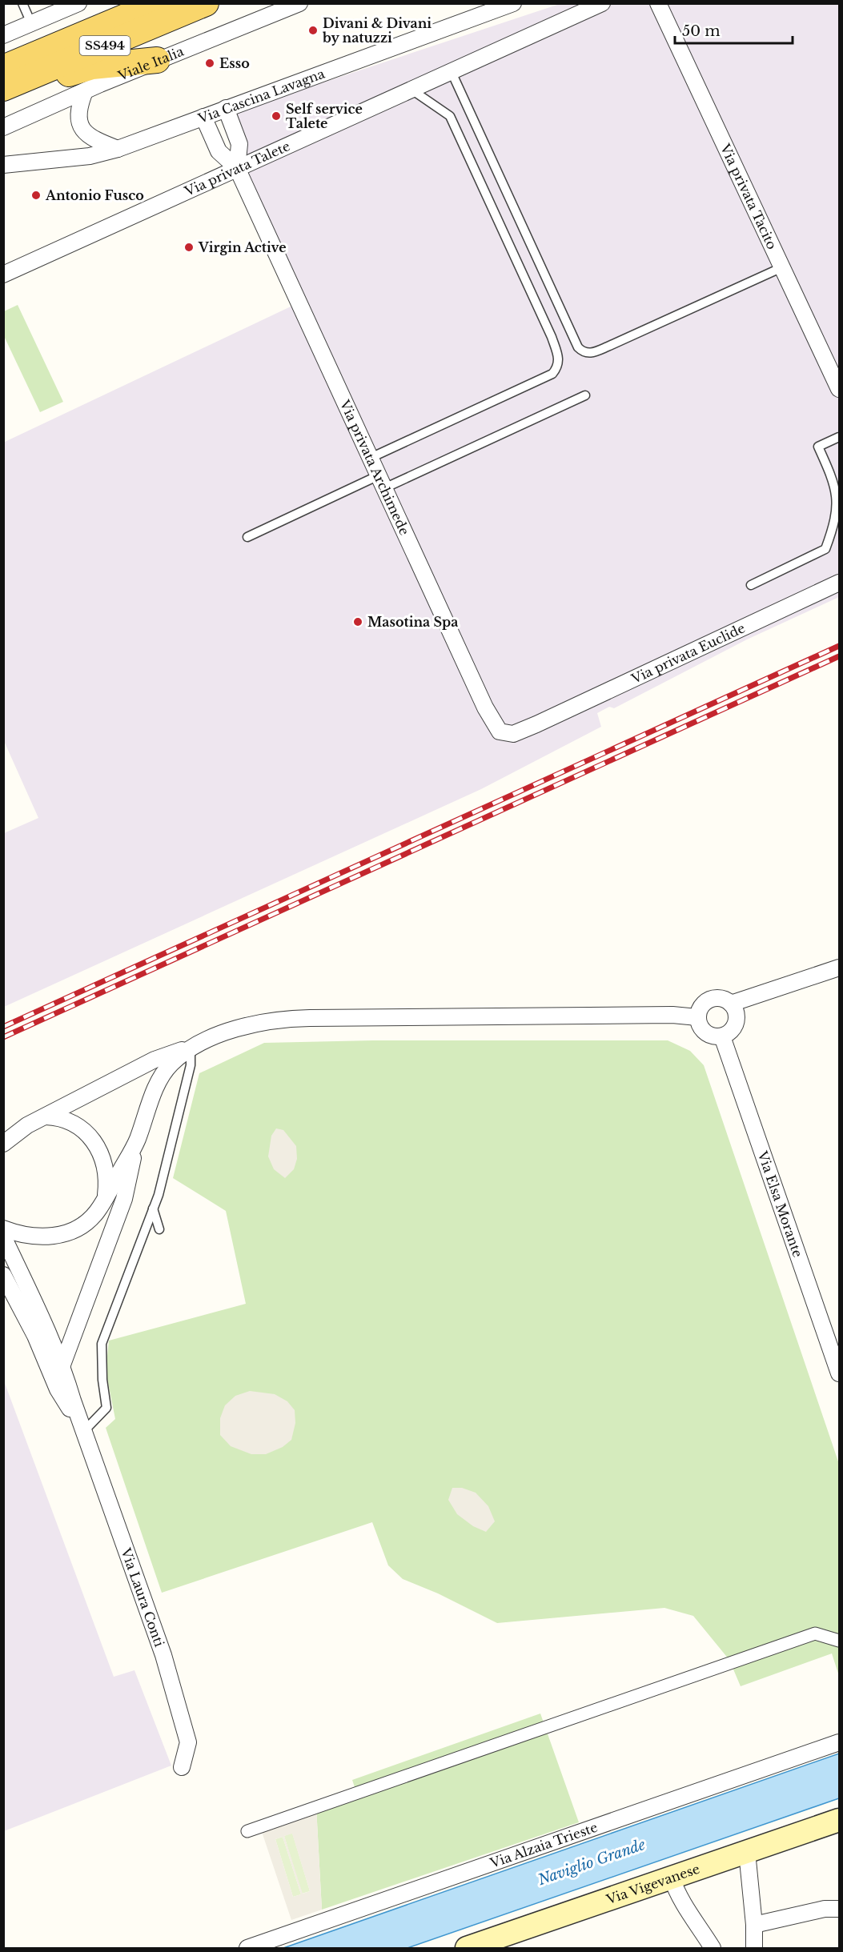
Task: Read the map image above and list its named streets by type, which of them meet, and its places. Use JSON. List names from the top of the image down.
{
  "streets": {
    "main road": ["SS494", "Via Vigevanese"],
    "street": [
      "Viale Italia",
      "Via Cascina Lavagna",
      "Via privata Talete",
      "Via privata Tacito",
      "Via privata Archimede",
      "Via privata Euclide",
      "Via Elsa Morante",
      "Via Laura Conti",
      "Via Alzaia Trieste"
    ]
  },
  "crossings": [
    ["Via privata Talete", "Via privata Archimede"],
    ["Via privata Archimede", "Via privata Euclide"]
  ],
  "water": ["Naviglio Grande"],
  "places": [
    "Divani & Divani by natuzzi",
    "Esso",
    "Self service Talete",
    "Antonio Fusco",
    "Virgin Active",
    "Masotina Spa"
  ],
  "scale_bar": "50 m"
}
